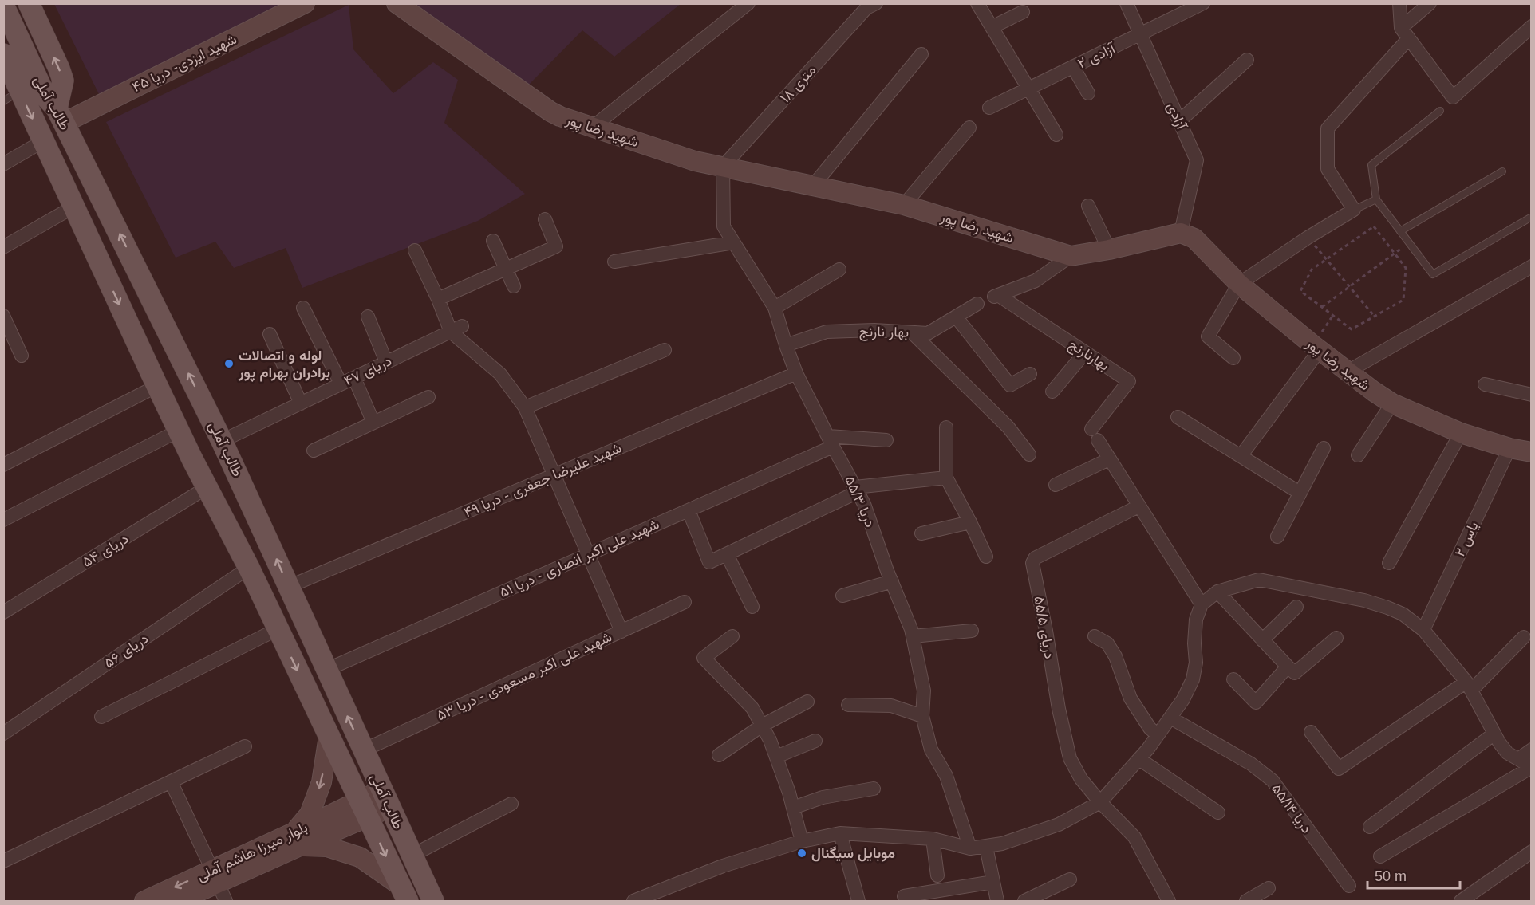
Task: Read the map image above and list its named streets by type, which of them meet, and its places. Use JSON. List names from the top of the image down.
{
  "streets": {
    "main road": ["طالب آملی"],
    "street": [
      "آزادی ۲",
      "شهید ایزدی- دریا ۴۵",
      "۱۸ متری",
      "آزادی",
      "شهید رضا پور",
      "بهار نارنج",
      "بهارنارنج",
      "دریای ۴۷",
      "شهید علیرضا جعفری - دریا ۴۹",
      "دریا ۵۵/۳",
      "یاس ۲",
      "دریای ۵۴",
      "شهید علی اکبر انصاری - دریا ۵۱",
      "دریای ۵۵/۵",
      "دریای ۵۶",
      "شهید علی اکبر مسعودی - دریا ۵۳",
      "دریا ۵۵/۱۴",
      "بلوار میرزا هاشم آملی"
    ]
  },
  "crossings": [
    ["آزادی ۲", "آزادی"],
    ["شهید ایزدی- دریا ۴۵", "طالب آملی"],
    ["۱۸ متری", "شهید رضا پور"],
    ["۱۸ متری", "دریا ۵۵/۳"],
    ["طالب آملی", "دریای ۴۷"],
    ["طالب آملی", "شهید علیرضا جعفری - دریا ۴۹"],
    ["طالب آملی", "دریای ۵۴"],
    ["طالب آملی", "شهید علی اکبر انصاری - دریا ۵۱"],
    ["طالب آملی", "دریای ۵۶"],
    ["طالب آملی", "شهید علی اکبر مسعودی - دریا ۵۳"],
    ["طالب آملی", "بلوار میرزا هاشم آملی"],
    ["آزادی", "شهید رضا پور"],
    ["شهید رضا پور", "بهارنارنج"],
    ["شهید رضا پور", "دریا ۵۵/۳"],
    ["شهید رضا پور", "یاس ۲"],
    ["بهار نارنج", "دریا ۵۵/۳"],
    ["شهید علیرضا جعفری - دریا ۴۹", "دریا ۵۵/۳"],
    ["دریا ۵۵/۳", "شهید علی اکبر انصاری - دریا ۵۱"]
  ],
  "places": ["لوله و اتصالات برادران بهرام پور", "موبایل سیگنال"],
  "scale_bar": "50 m"
}
